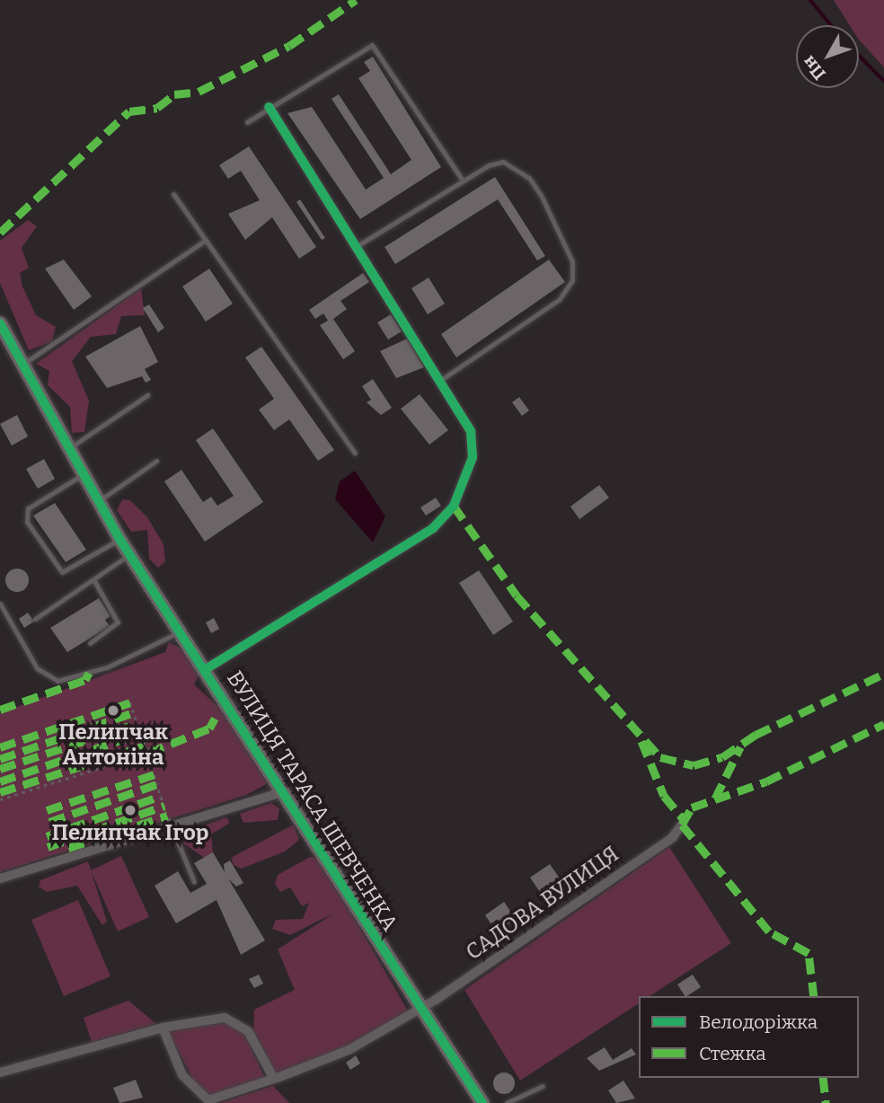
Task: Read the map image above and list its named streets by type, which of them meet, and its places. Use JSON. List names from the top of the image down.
{
  "streets": {
    "street": ["ВУЛИЦЯ ТАРАСА ШЕВЧЕНКА", "САДОВА ВУЛИЦЯ"]
  },
  "crossings": [
    ["ВУЛИЦЯ ТАРАСА ШЕВЧЕНКА", "САДОВА ВУЛИЦЯ"]
  ],
  "places": ["Пелипчак Антоніна", "Пелипчак Ігор"],
  "legend": ["Велодоріжка", "Стежка"],
  "north": "bottom left"
}
